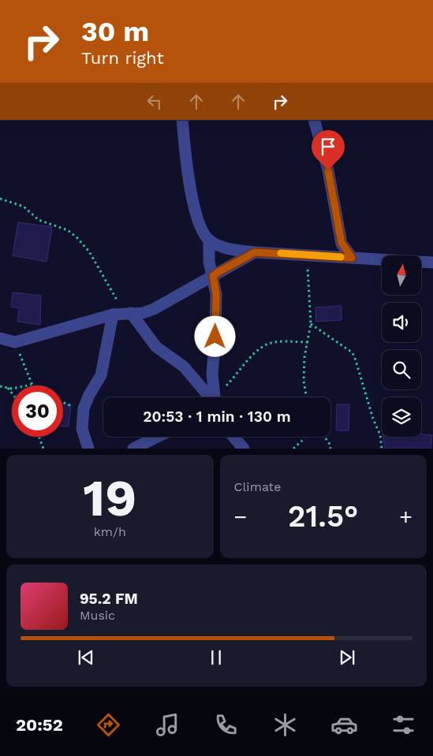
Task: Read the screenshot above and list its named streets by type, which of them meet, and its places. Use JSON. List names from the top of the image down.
{
  "north": "top",
  "page": {
    "turn": ["30 m", "Turn right"],
    "limit": "30",
    "trip": "20:53 · 1 min · 130 m",
    "tile": [
      ["19", "km/h"],
      "Climate"
    ],
    "heat": ["−", "21.5°", "+"],
    "song": ["95.2 FM", "Music"],
    "tabs": "20:52"
  }
}
